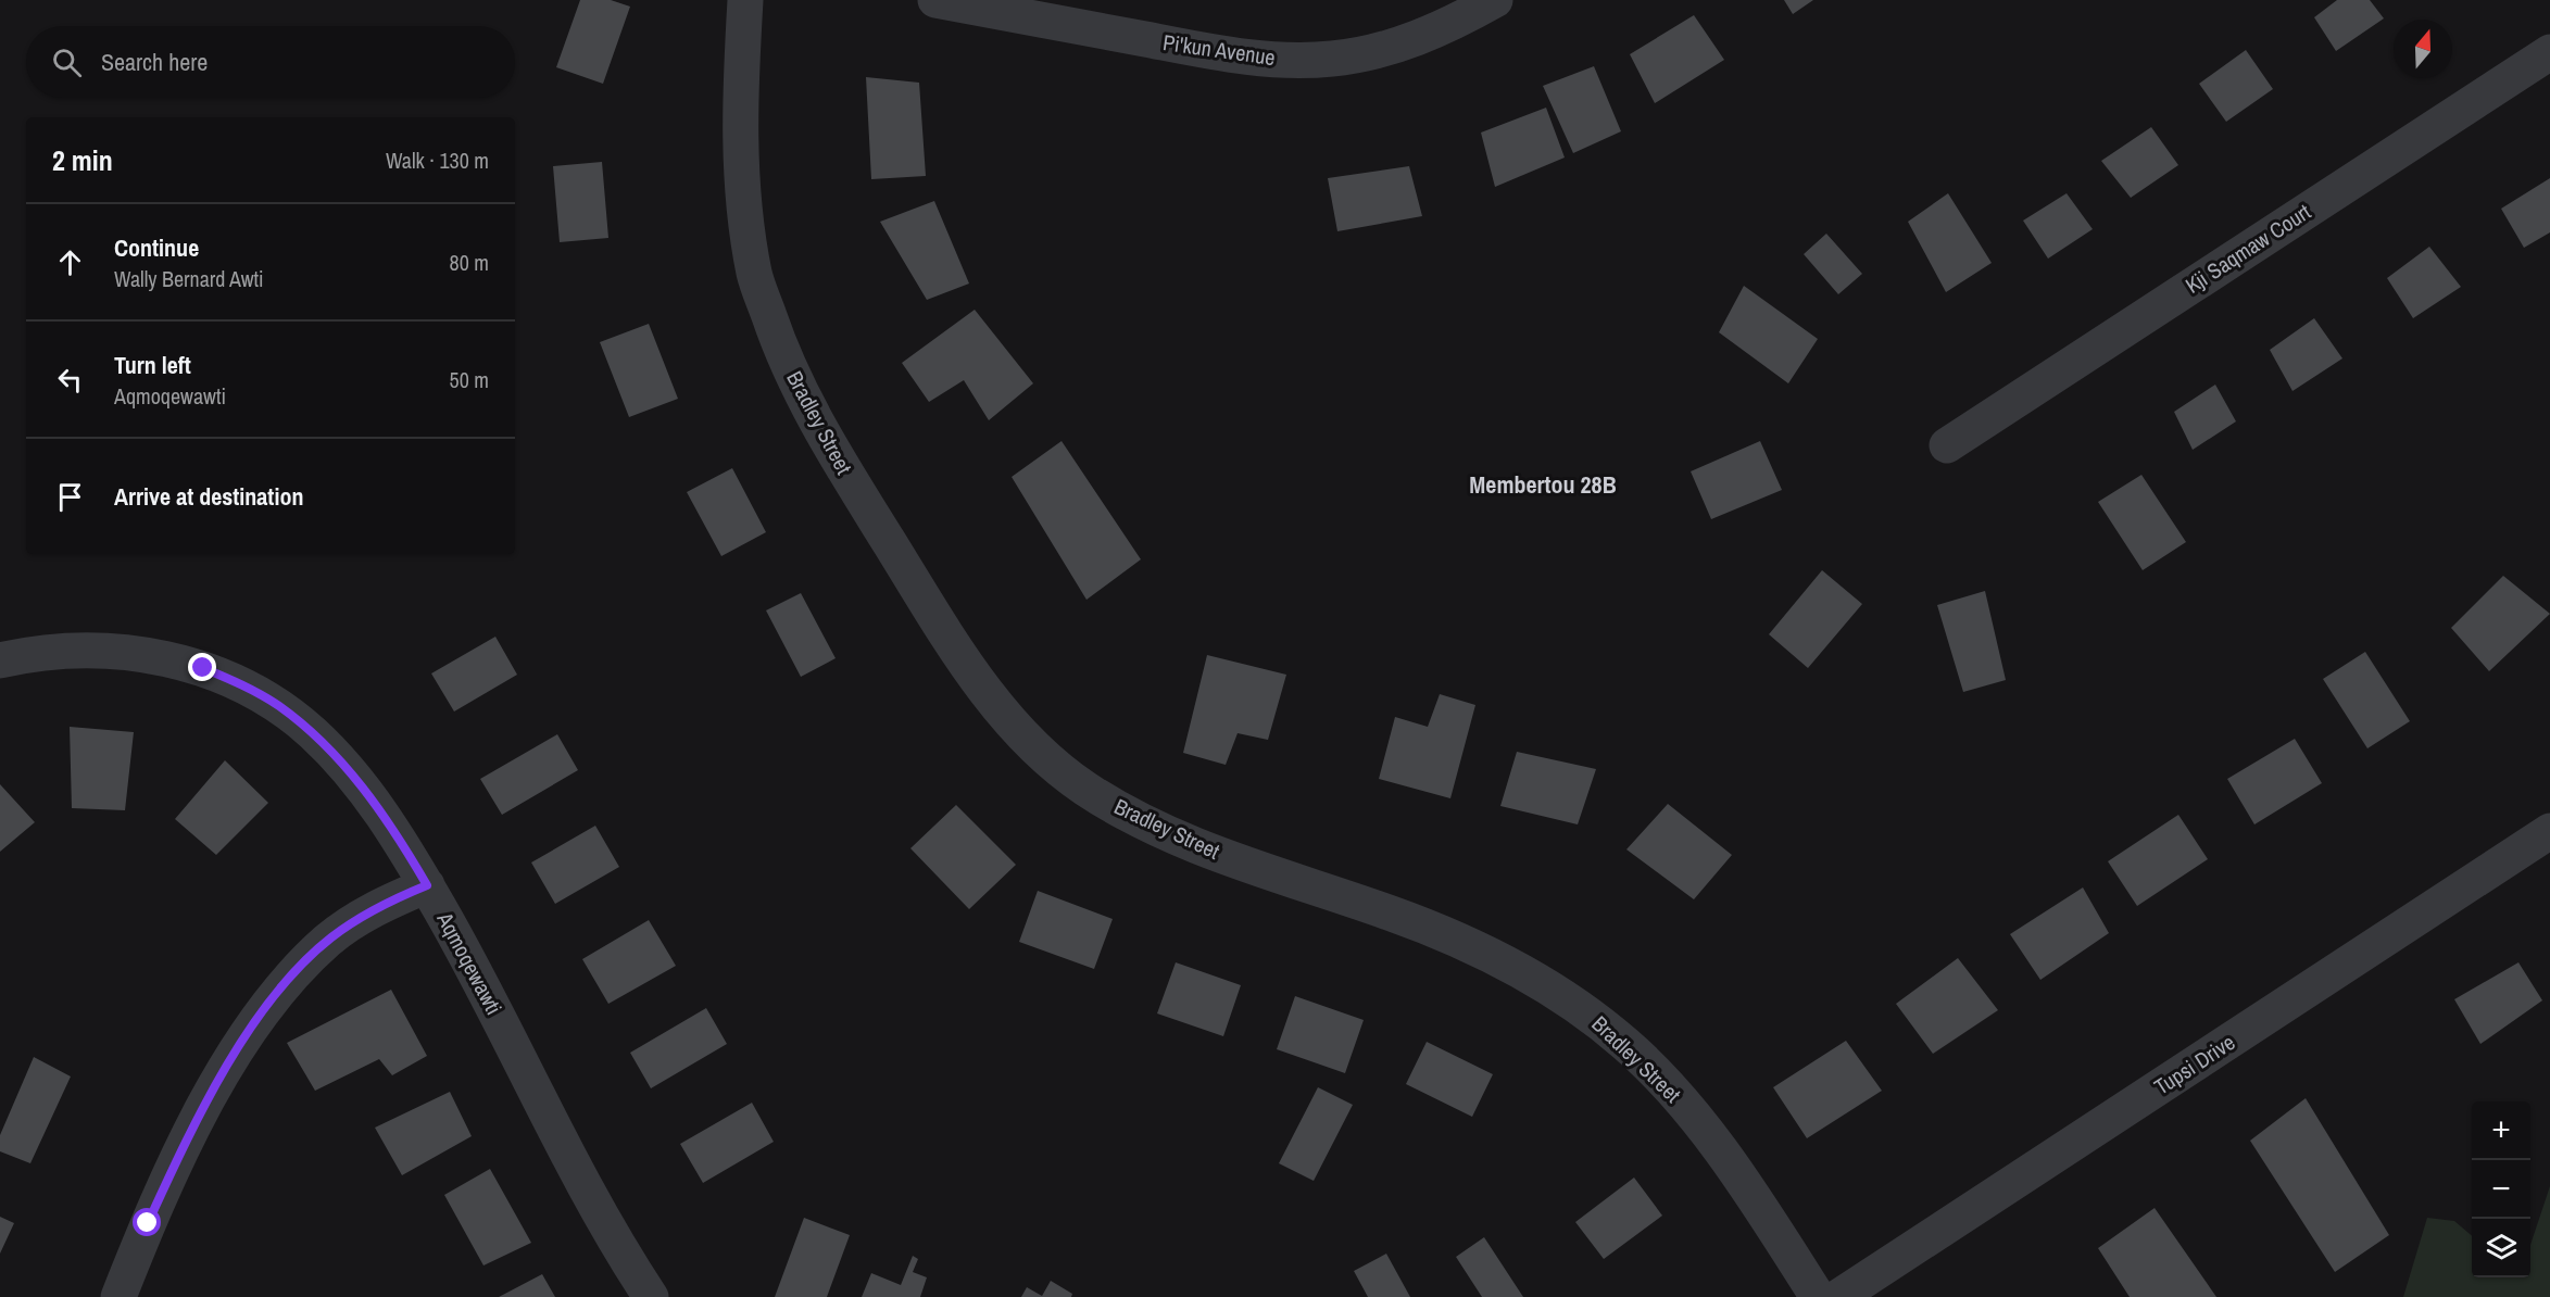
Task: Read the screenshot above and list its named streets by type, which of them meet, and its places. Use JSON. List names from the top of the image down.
{
  "streets": {
    "street": [
      "Pi'kun Avenue",
      "Kji Saqmaw Court",
      "Bradley Street",
      "Aqmoqewawti",
      "Tupsi Drive"
    ]
  },
  "districts": ["Membertou 28B"],
  "north": "top",
  "page": {
    "search": "Search here",
    "heading": ["2 min", "Walk · 130 m"],
    "list": [
      ["Continue", "Wally Bernard Awti", "80 m"],
      ["Turn left", "Aqmoqewawti", "50 m"],
      "Arrive at destination"
    ],
    "map_buttons": ["+", "−"]
  }
}
